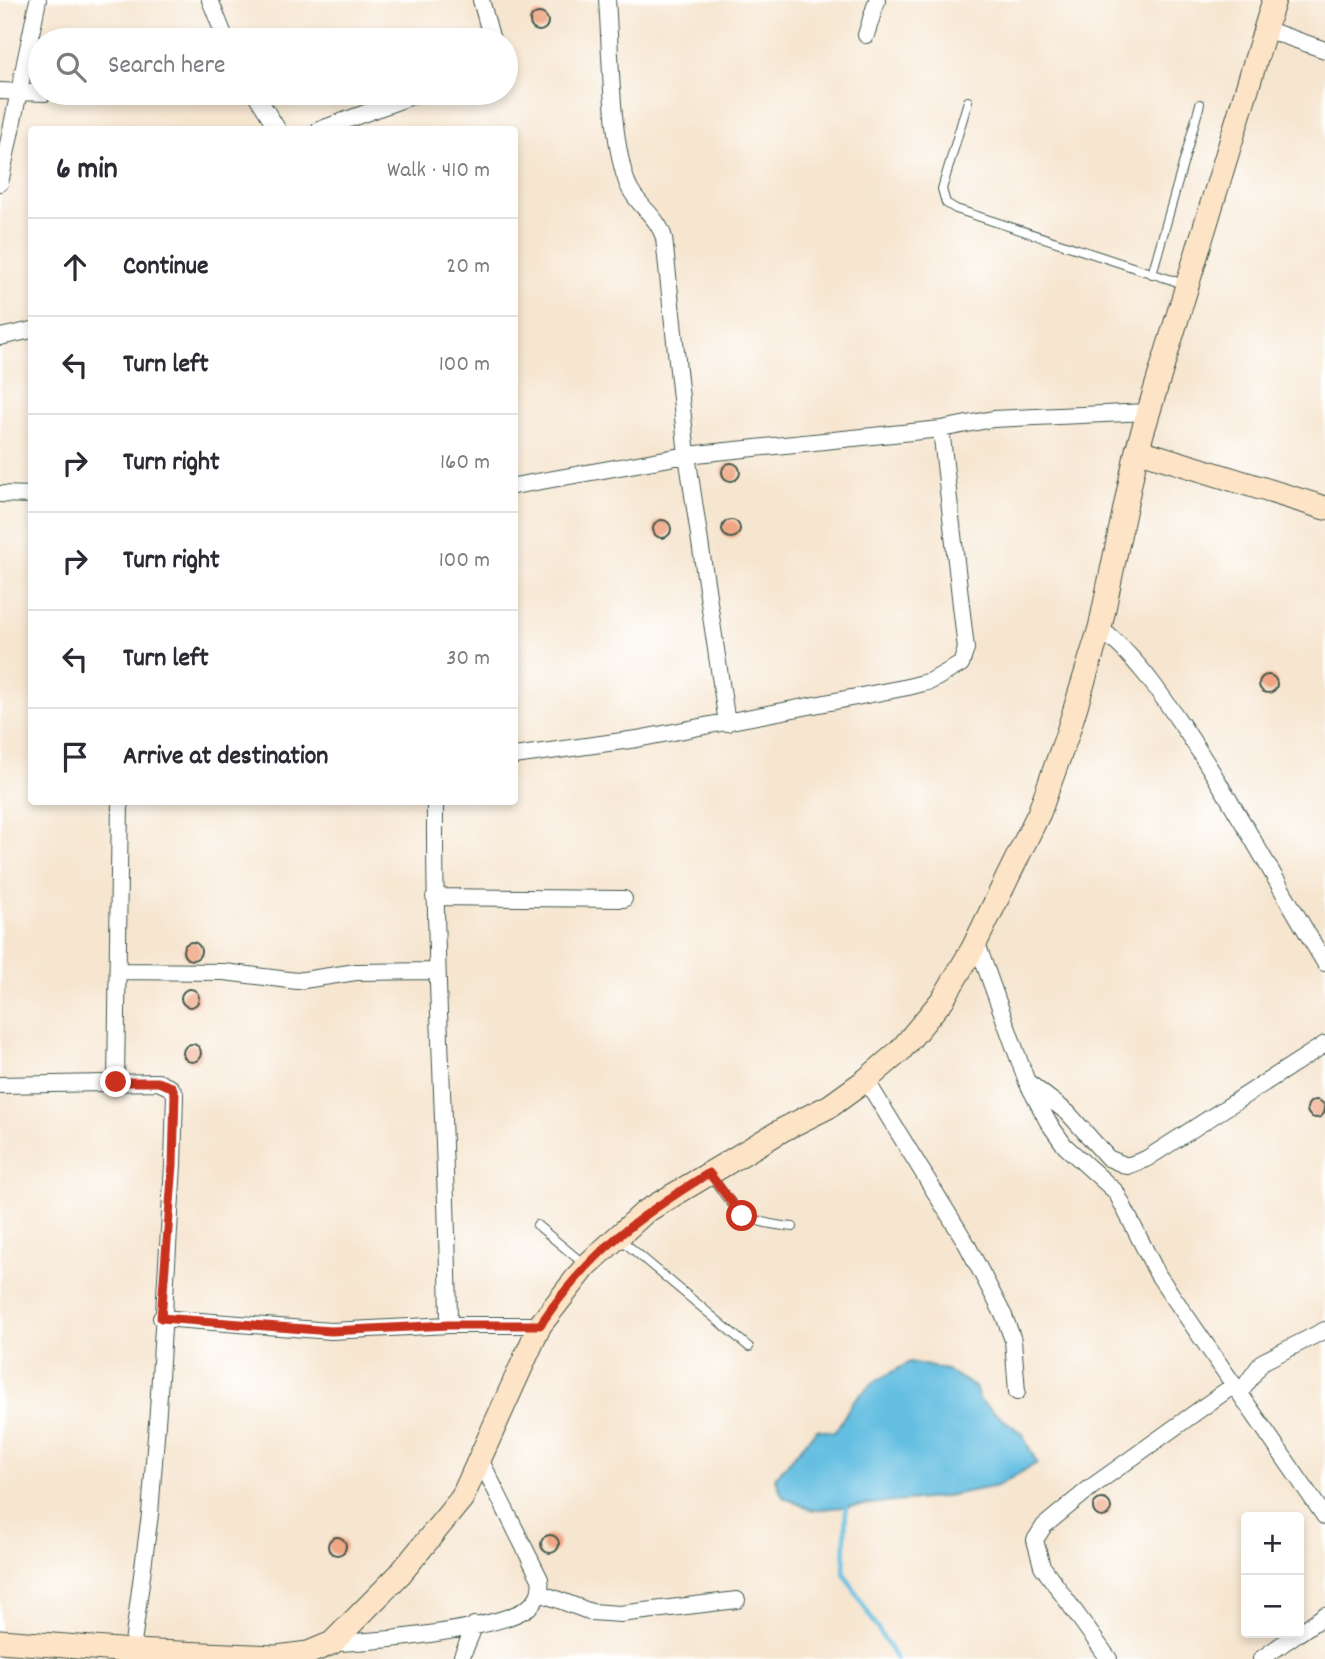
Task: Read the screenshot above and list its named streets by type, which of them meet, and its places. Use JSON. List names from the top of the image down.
{
  "page": {
    "search": "Search here",
    "heading": ["6 min", "Walk · 410 m"],
    "list": [
      ["Continue", "20 m"],
      ["Turn left", "100 m"],
      ["Turn right", "160 m"],
      ["Turn right", "100 m"],
      ["Turn left", "30 m"],
      "Arrive at destination"
    ],
    "map_buttons": ["+", "−"]
  }
}
